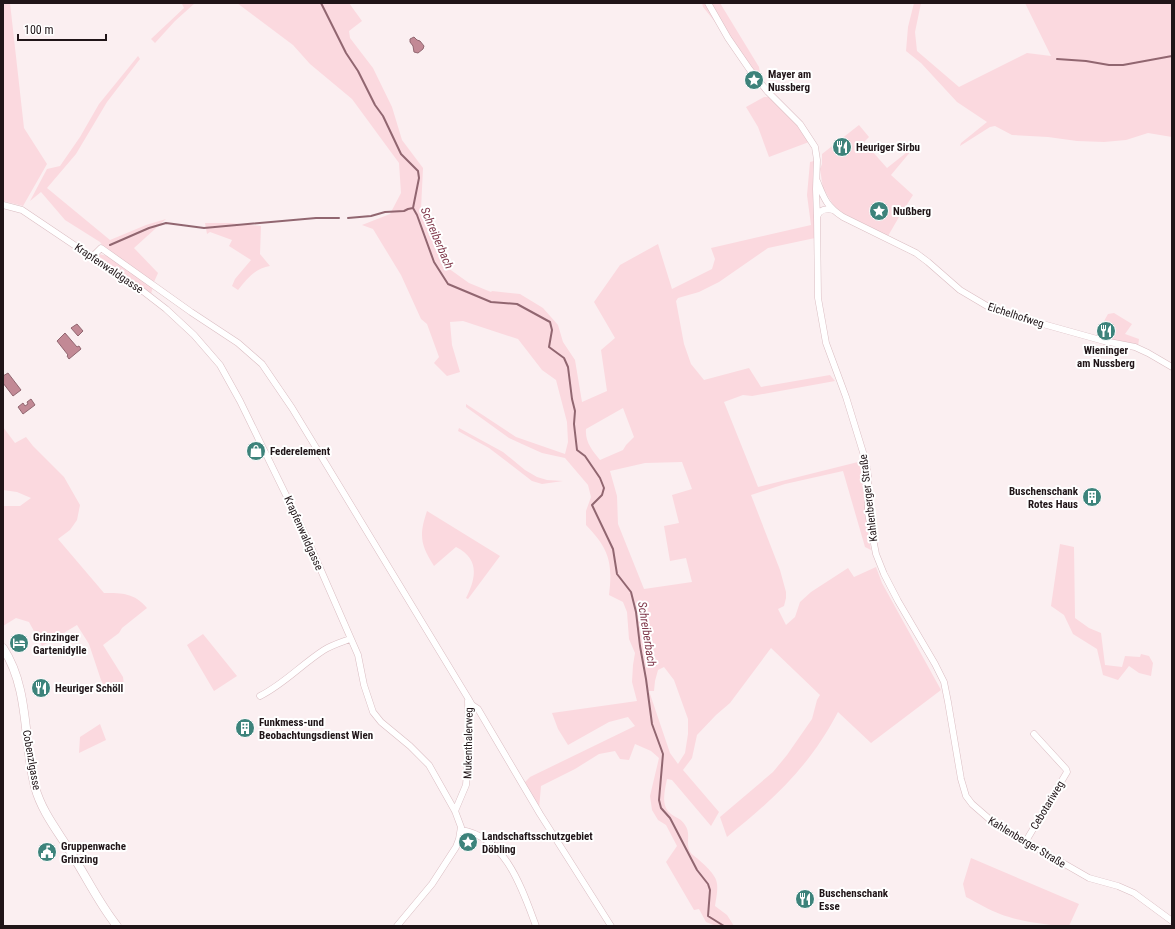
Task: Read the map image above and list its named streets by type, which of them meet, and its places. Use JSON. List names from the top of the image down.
{
  "streets": {
    "street": [
      "Krapfenwaldgasse",
      "Eichelhofweg",
      "Kahlenberger Straße",
      "Mukenthalerweg",
      "Cobenzlgasse",
      "Cebotariweg"
    ]
  },
  "crossings": [
    ["Krapfenwaldgasse", "Mukenthalerweg"],
    ["Eichelhofweg", "Kahlenberger Straße"],
    ["Kahlenberger Straße", "Cebotariweg"]
  ],
  "water": ["Schreiberbach"],
  "places": {
    "place": ["Mayer am Nussberg", "Nußberg", "Landschaftsschutzgebiet Döbling"],
    "restaurant": [
      "Heuriger Sirbu",
      "Wieninger am Nussberg",
      "Heuriger Schöll",
      "Buschenschank Esse"
    ],
    "shop": ["Federelement"],
    "building": ["Buschenschank Rotes Haus", "Funkmess-und Beobachtungsdienst Wien"],
    "hotel": ["Grinzinger Gartenidylle"],
    "public building": ["Gruppenwache Grinzing"]
  },
  "scale_bar": "100 m"
}
